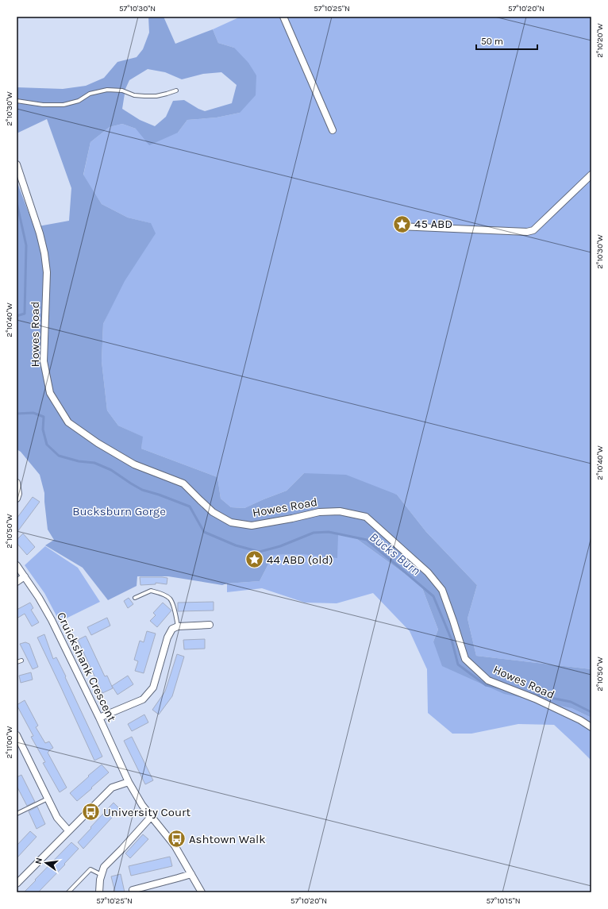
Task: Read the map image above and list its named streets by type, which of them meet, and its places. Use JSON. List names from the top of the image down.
{
  "streets": {
    "street": ["Howes Road", "Cruickshank Crescent"]
  },
  "water": ["Bucks Burn"],
  "parks": ["Bucksburn Gorge"],
  "places": {
    "place": ["45 ABD", "44 ABD (old)"],
    "bus stop": ["University Court", "Ashtown Walk"]
  },
  "scale_bar": "50 m",
  "north": "left",
  "coordinates": [
    "57°10'30\"N",
    "57°10'25\"N",
    "57°10'20\"N",
    "2°10'20\"W",
    "2°10'30\"W",
    "2°10'40\"W",
    "2°10'50\"W",
    "2°11'00\"W",
    "57°10'15\"N"
  ]
}
